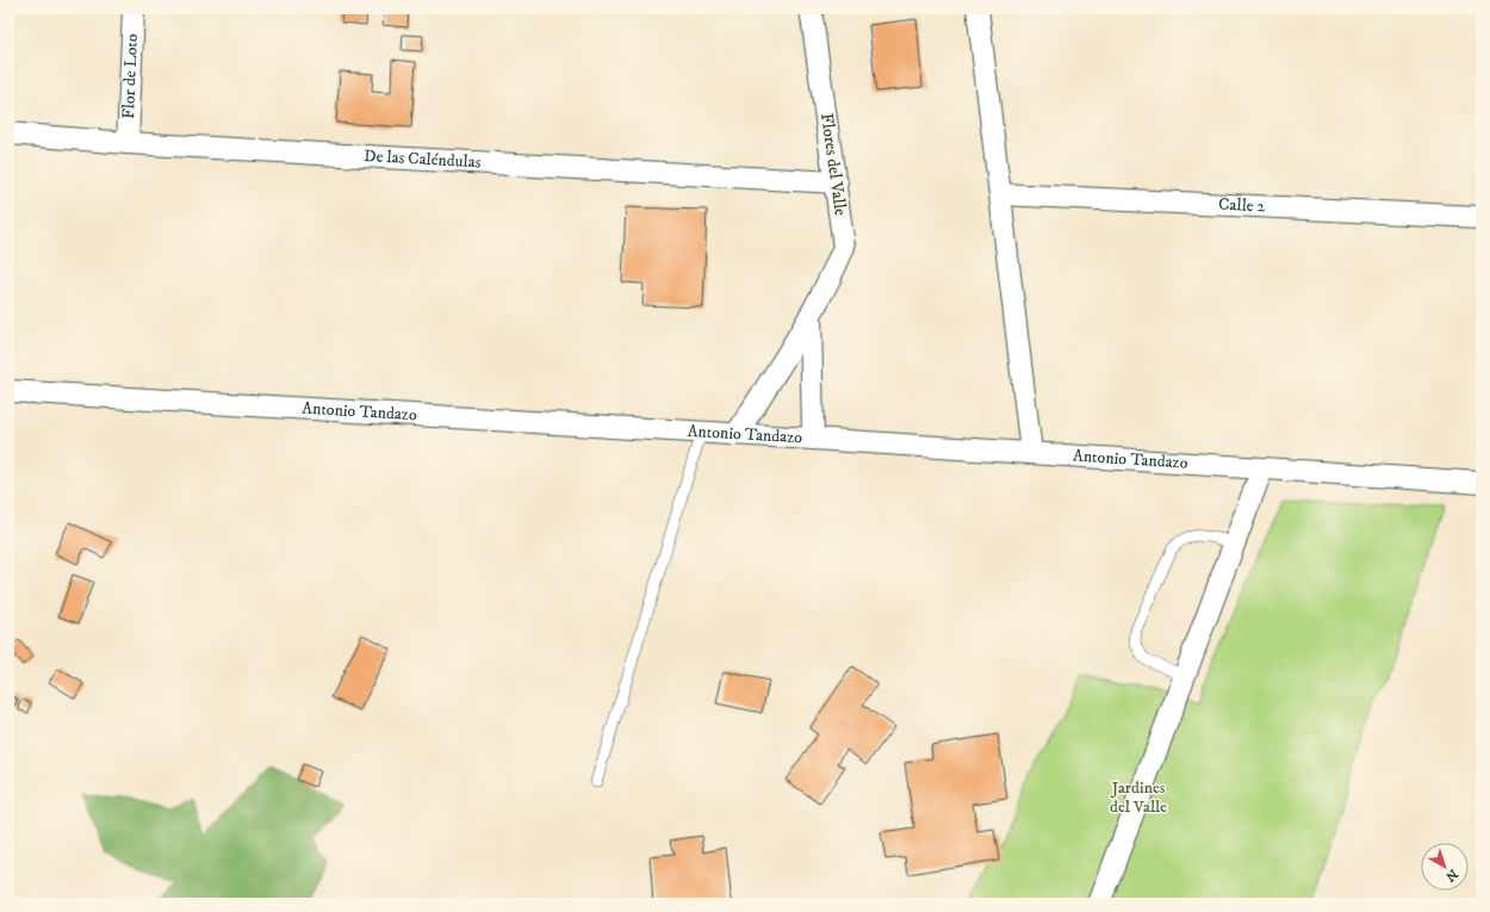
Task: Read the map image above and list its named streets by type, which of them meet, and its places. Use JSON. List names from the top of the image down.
{
  "streets": {
    "street": [
      "Flor de Loto",
      "De las Caléndulas",
      "Flores del Valle",
      "Calle 2",
      "Antonio Tandazo"
    ]
  },
  "crossings": [
    ["Flor de Loto", "De las Caléndulas"],
    ["De las Caléndulas", "Flores del Valle"],
    ["Flores del Valle", "Antonio Tandazo"]
  ],
  "parks": ["Jardines del Valle"],
  "north": "bottom right"
}
